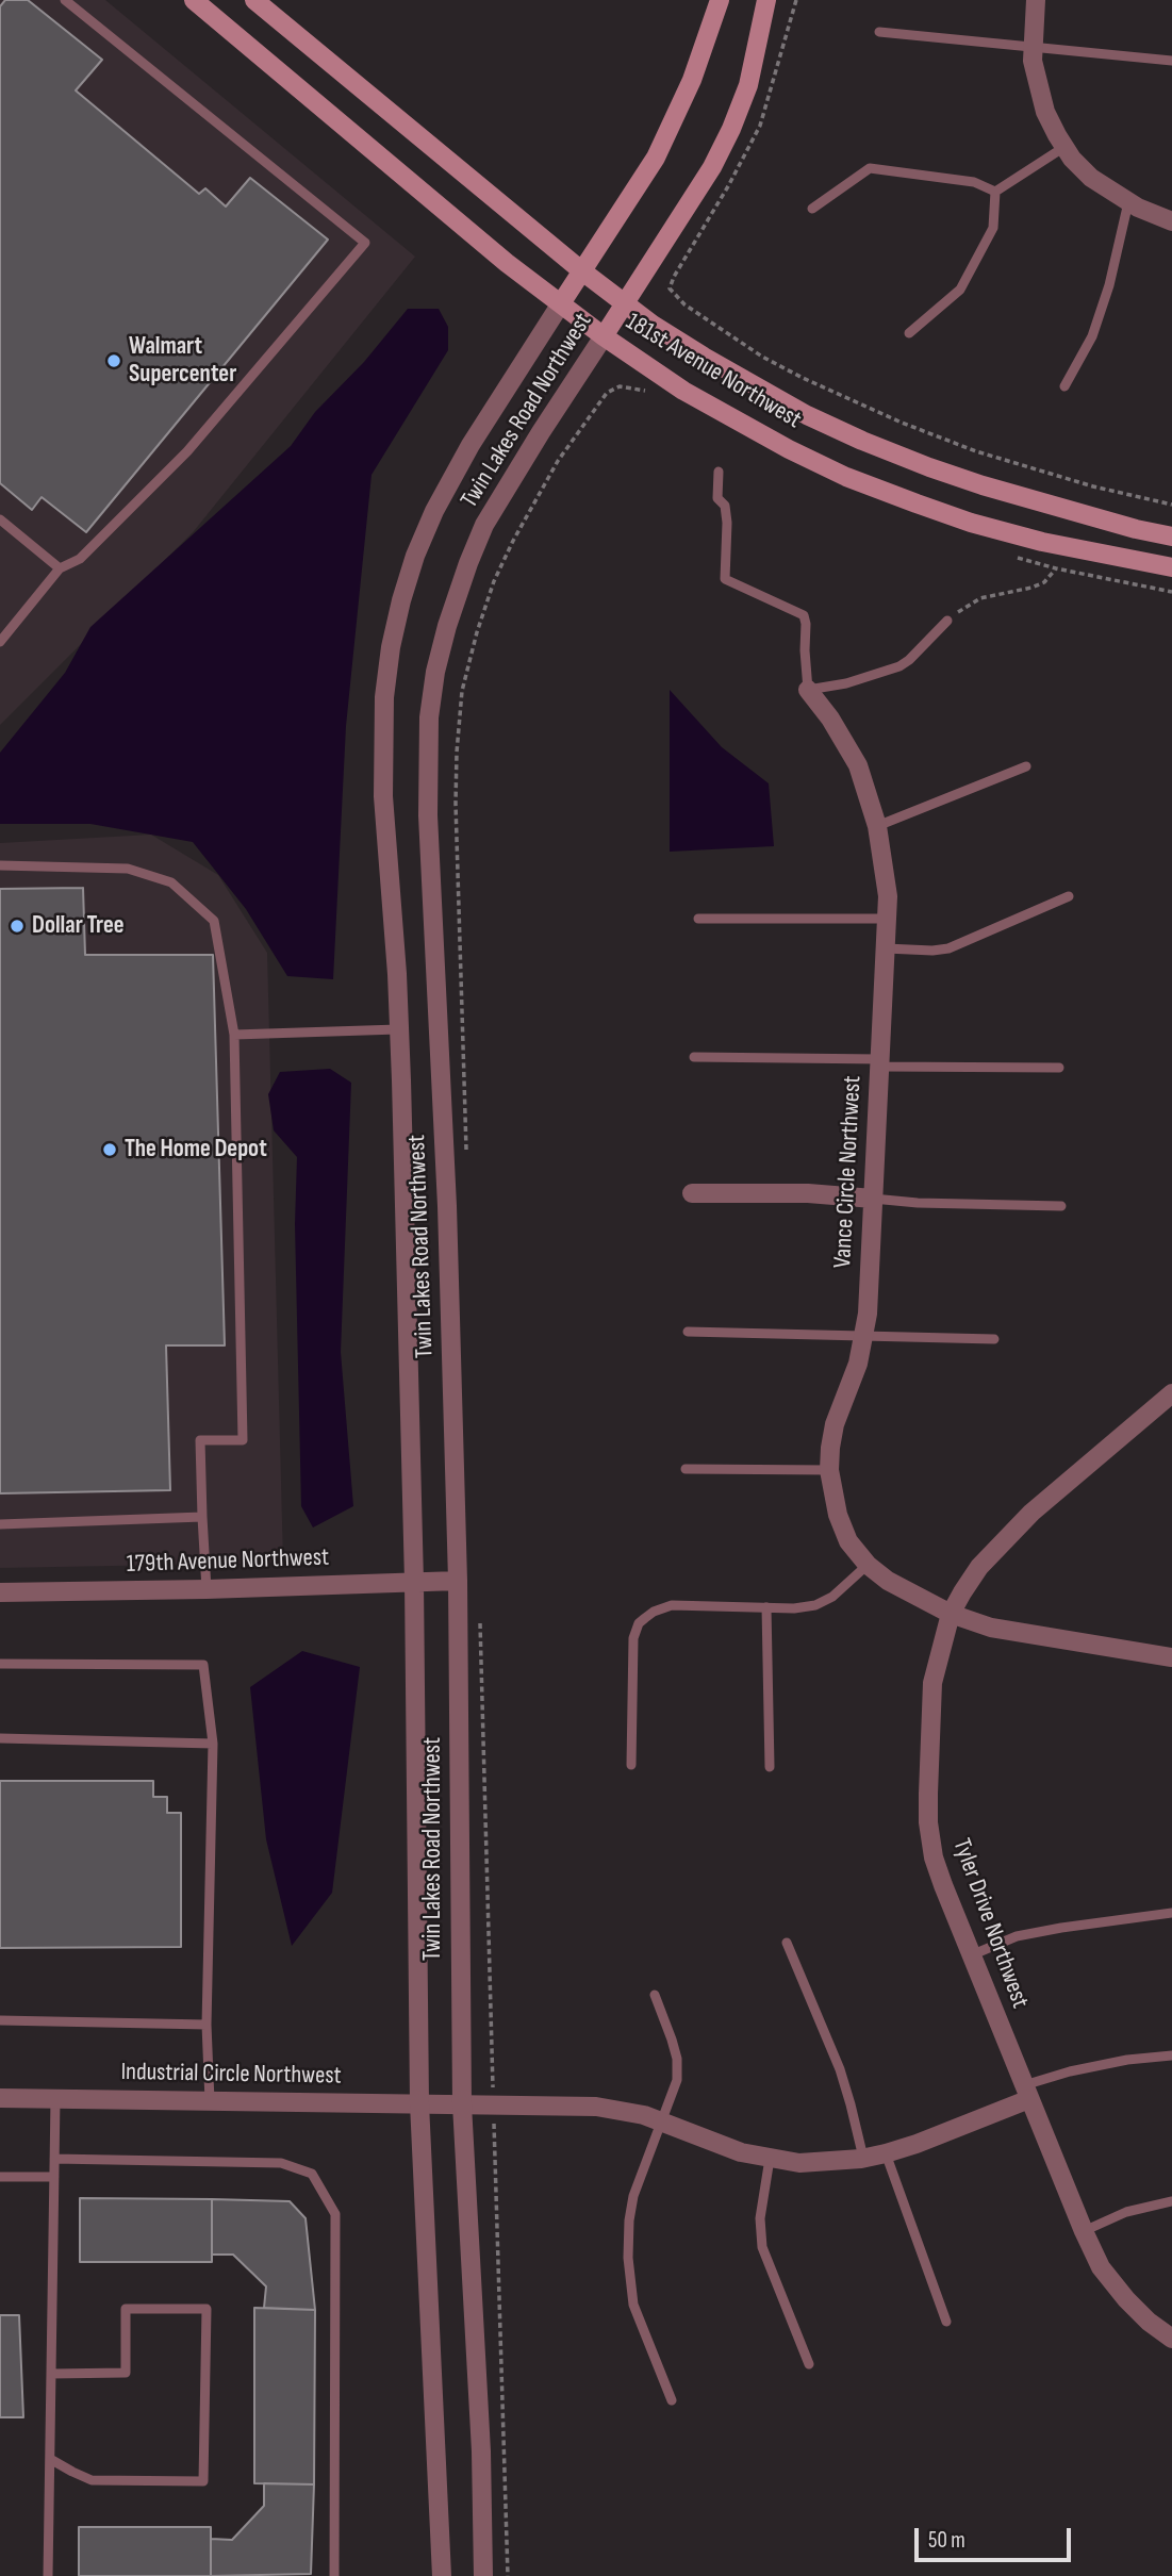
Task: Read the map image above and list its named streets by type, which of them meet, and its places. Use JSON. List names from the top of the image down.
{
  "streets": {
    "main road": ["181st Avenue Northwest", "Twin Lakes Road Northwest"],
    "street": [
      "Vance Circle Northwest",
      "179th Avenue Northwest",
      "Tyler Drive Northwest",
      "Industrial Circle Northwest"
    ]
  },
  "crossings": [
    ["181st Avenue Northwest", "Twin Lakes Road Northwest"],
    ["Twin Lakes Road Northwest", "179th Avenue Northwest"],
    ["Twin Lakes Road Northwest", "Industrial Circle Northwest"],
    ["Vance Circle Northwest", "Tyler Drive Northwest"],
    ["Tyler Drive Northwest", "Industrial Circle Northwest"]
  ],
  "places": ["Walmart Supercenter", "Dollar Tree", "The Home Depot"],
  "scale_bar": "50 m"
}
